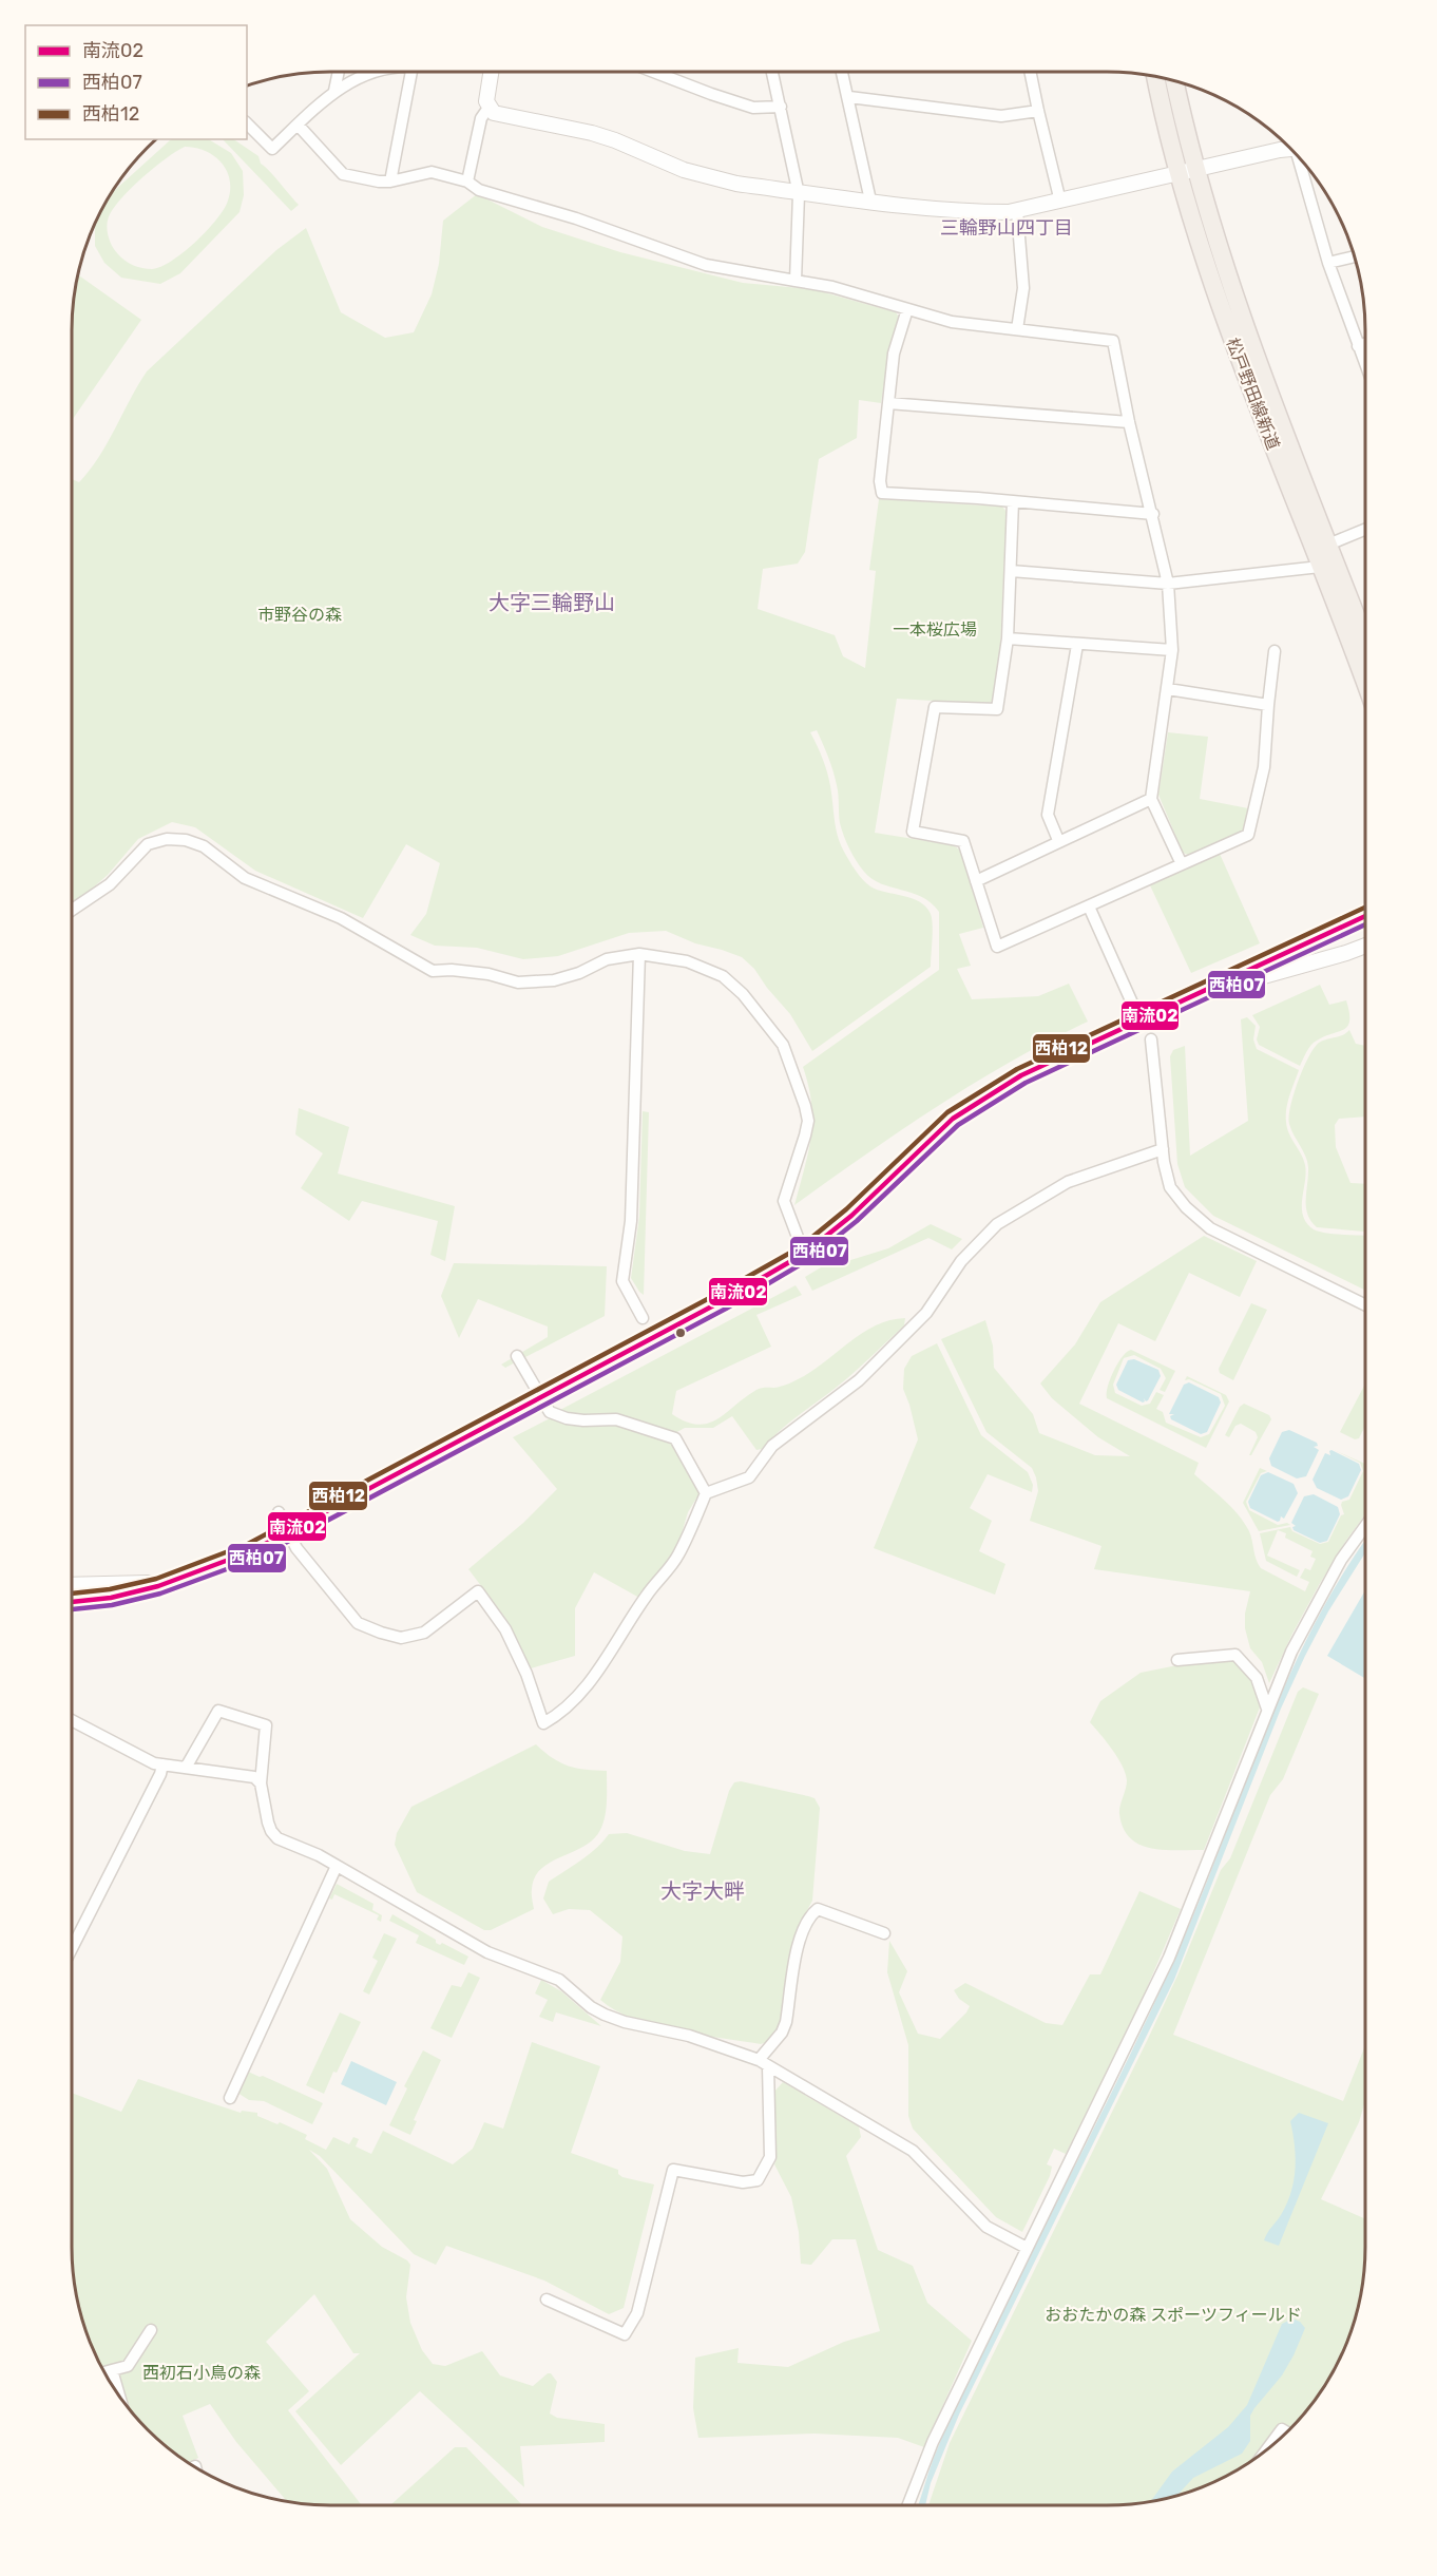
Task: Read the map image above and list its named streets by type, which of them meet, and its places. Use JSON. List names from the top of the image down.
{
  "streets": {
    "main road": ["松戸野田線新道"]
  },
  "districts": ["三輪野山四丁目", "大字三輪野山", "大字大畔"],
  "parks": [
    "市野谷の森",
    "一本桜広場",
    "おおたかの森 スポーツフィールド",
    "西初石小鳥の森"
  ],
  "lines": ["transit line 西柏12", "transit line 南流02", "transit line 西柏07"],
  "legend": ["南流02", "西柏07", "西柏12"]
}
